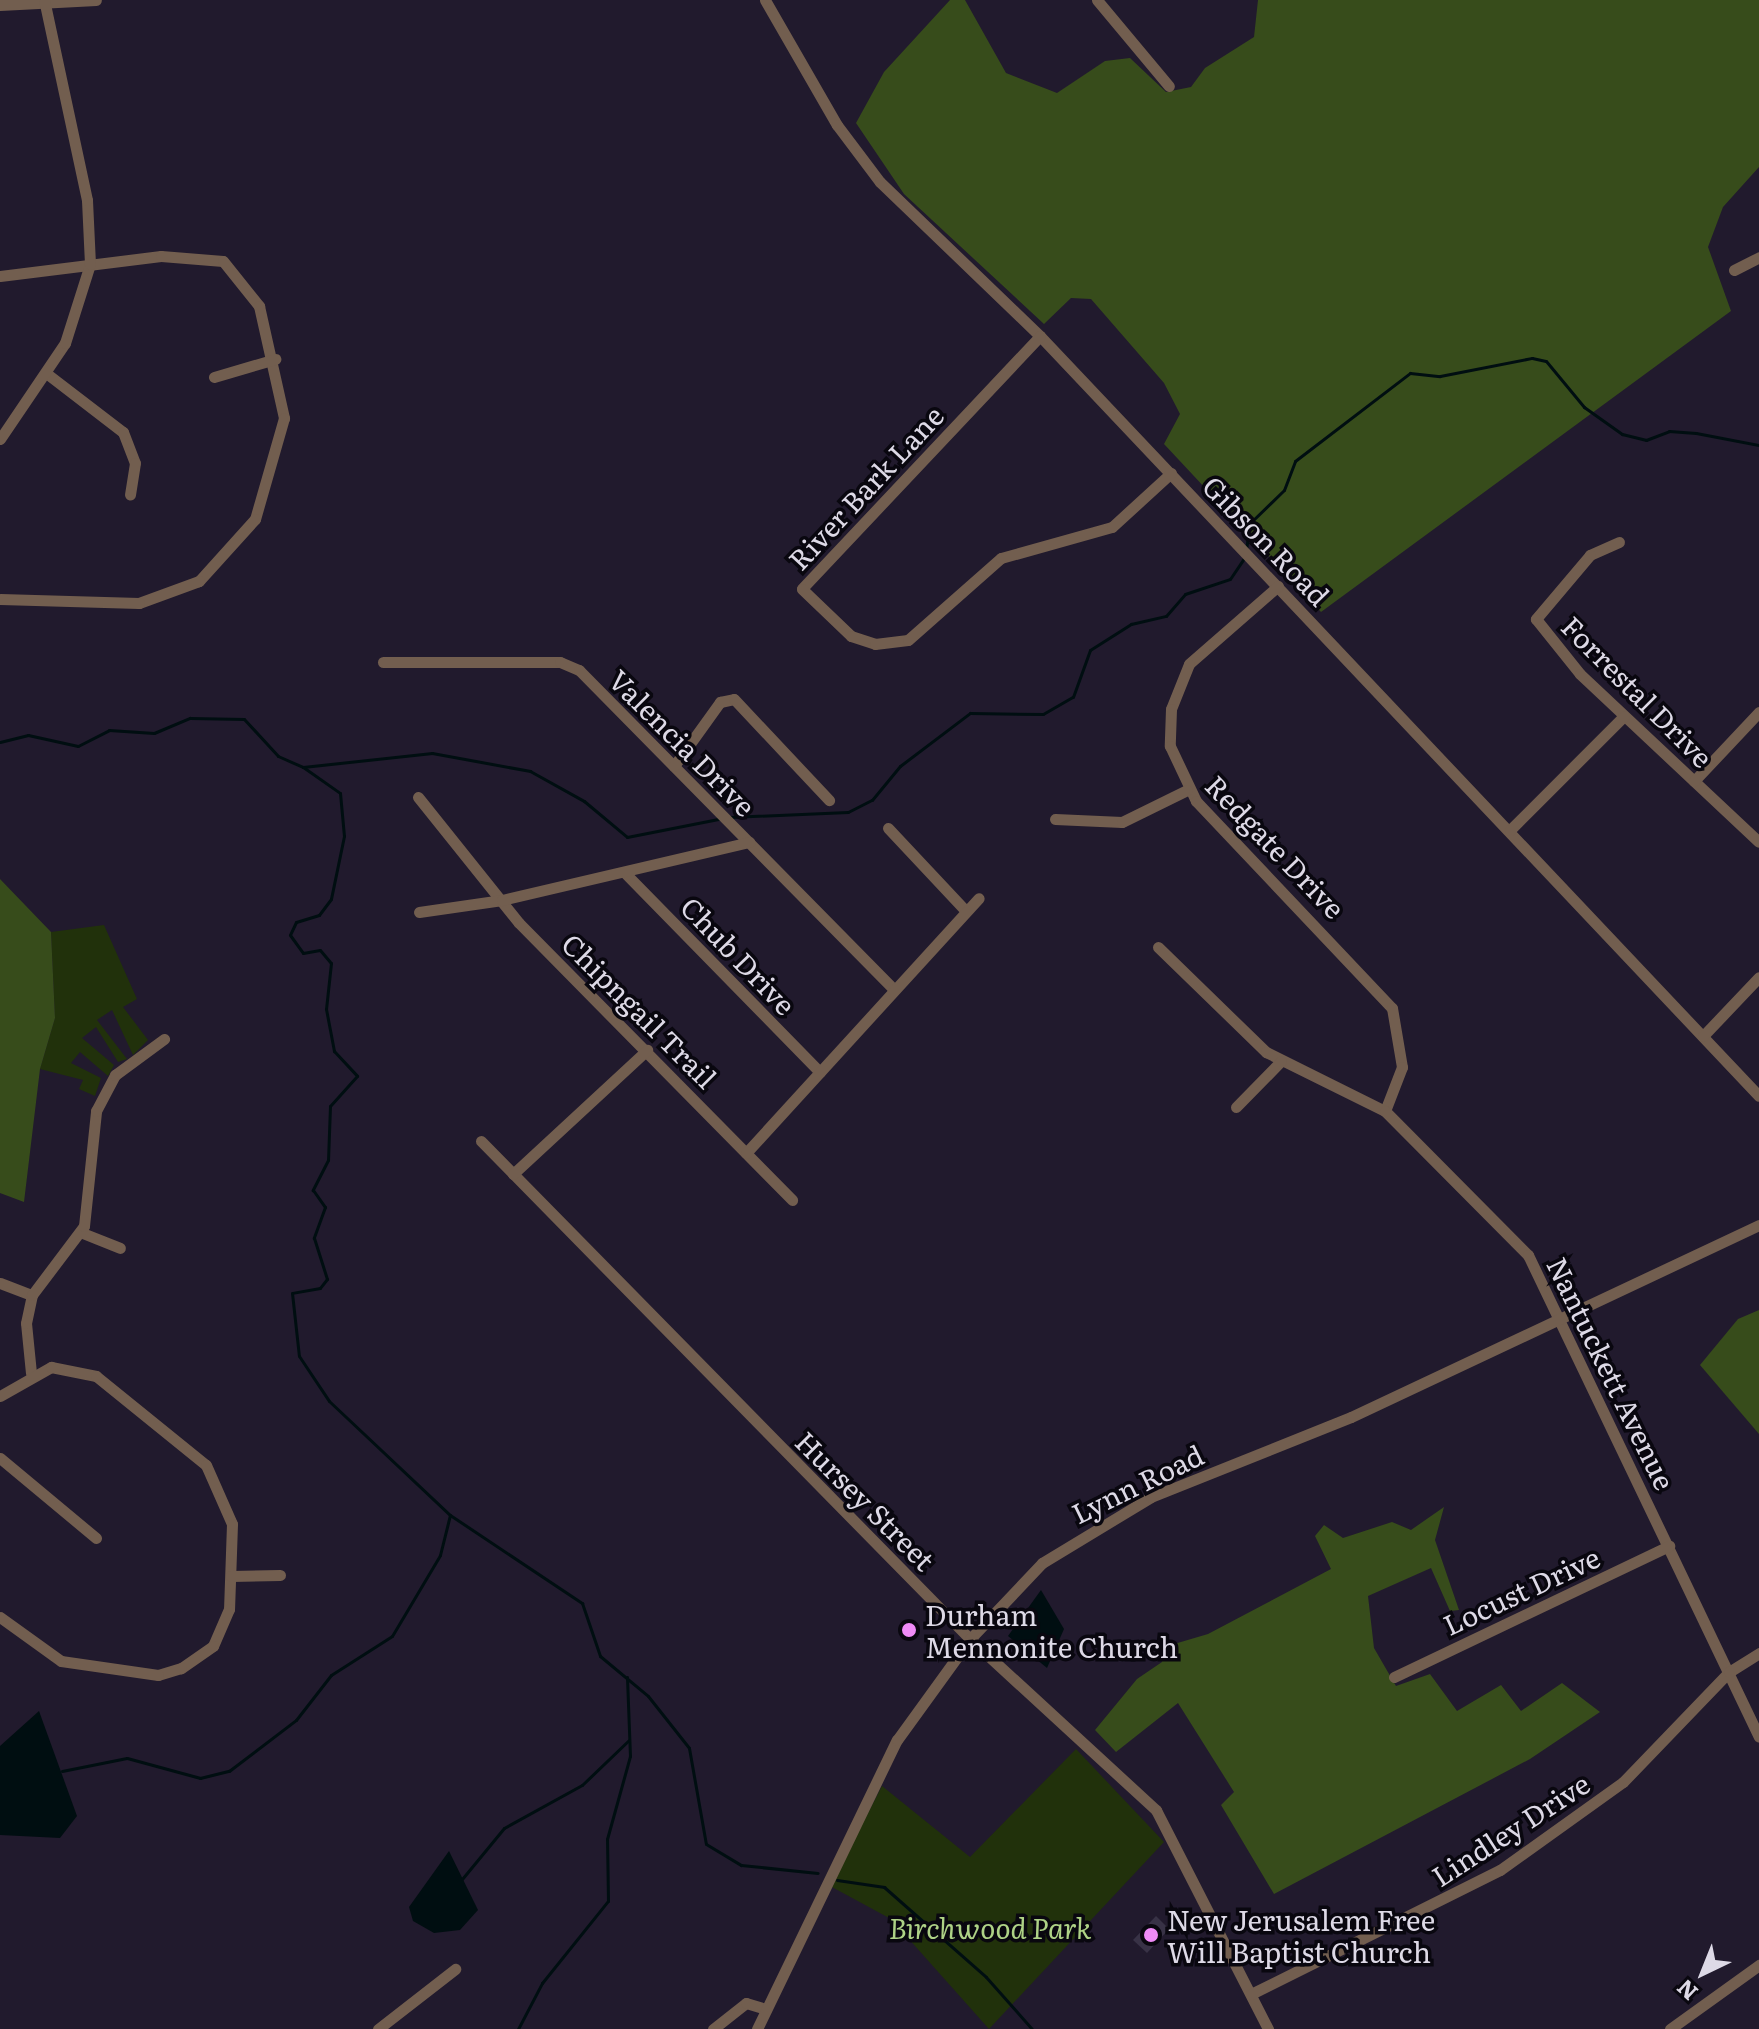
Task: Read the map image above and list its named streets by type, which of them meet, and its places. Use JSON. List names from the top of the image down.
{
  "streets": {
    "street": [
      "River Bark Lane",
      "Gibson Road",
      "Forrestal Drive",
      "Valencia Drive",
      "Redgate Drive",
      "Chub Drive",
      "Chipngail Trail",
      "Nantuckett Avenue",
      "Lynn Road",
      "Hursey Street",
      "Locust Drive",
      "Lindley Drive"
    ]
  },
  "crossings": [
    ["River Bark Lane", "Gibson Road"],
    ["Gibson Road", "Redgate Drive"],
    ["Redgate Drive", "Nantuckett Avenue"],
    ["Nantuckett Avenue", "Lynn Road"],
    ["Nantuckett Avenue", "Locust Drive"],
    ["Nantuckett Avenue", "Lindley Drive"],
    ["Lynn Road", "Hursey Street"],
    ["Hursey Street", "Lindley Drive"]
  ],
  "parks": ["Birchwood Park"],
  "places": ["Durham Mennonite Church", "New Jerusalem Free Will Baptist Church"],
  "north": "bottom left"
}
